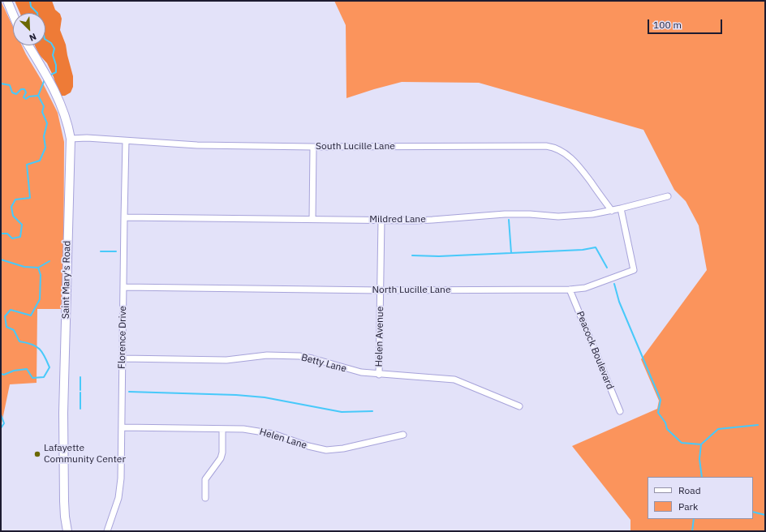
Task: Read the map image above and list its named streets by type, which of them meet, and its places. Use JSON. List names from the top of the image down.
{
  "streets": {
    "street": [
      "South Lucille Lane",
      "Mildred Lane",
      "Saint Mary's Road",
      "North Lucille Lane",
      "Helen Avenue",
      "Florence Drive",
      "Peacock Boulevard",
      "Betty Lane",
      "Helen Lane"
    ]
  },
  "crossings": [
    ["South Lucille Lane", "Mildred Lane"],
    ["South Lucille Lane", "Saint Mary's Road"],
    ["South Lucille Lane", "Florence Drive"],
    ["Mildred Lane", "North Lucille Lane"],
    ["Mildred Lane", "Helen Avenue"],
    ["Mildred Lane", "Florence Drive"],
    ["North Lucille Lane", "Helen Avenue"],
    ["North Lucille Lane", "Florence Drive"],
    ["North Lucille Lane", "Peacock Boulevard"],
    ["Helen Avenue", "Betty Lane"],
    ["Florence Drive", "Betty Lane"],
    ["Florence Drive", "Helen Lane"]
  ],
  "places": ["Lafayette Community Center"],
  "legend": ["Road", "Park"],
  "scale_bar": "100 m",
  "north": "bottom right"
}
